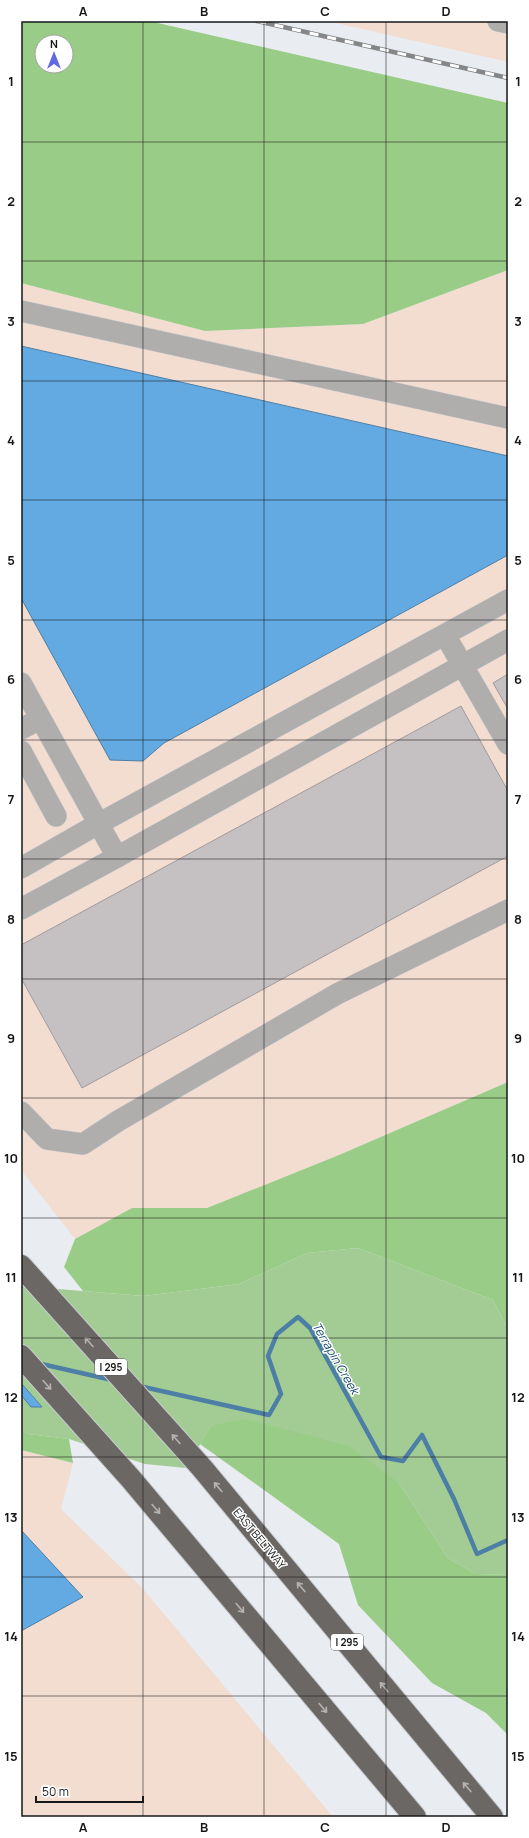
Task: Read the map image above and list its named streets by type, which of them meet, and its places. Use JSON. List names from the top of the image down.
{
  "streets": {
    "highway": ["I 295", "EAST BELTWAY"]
  },
  "water": ["Terrapin Creek"],
  "scale_bar": "50 m",
  "north": "top",
  "grid": {
    "columns": [
      "A",
      "B",
      "C",
      "D"
    ],
    "rows": [
      "1",
      "2",
      "3",
      "4",
      "5",
      "6",
      "7",
      "8",
      "9",
      "10",
      "11",
      "12",
      "13",
      "14",
      "15"
    ]
  }
}
